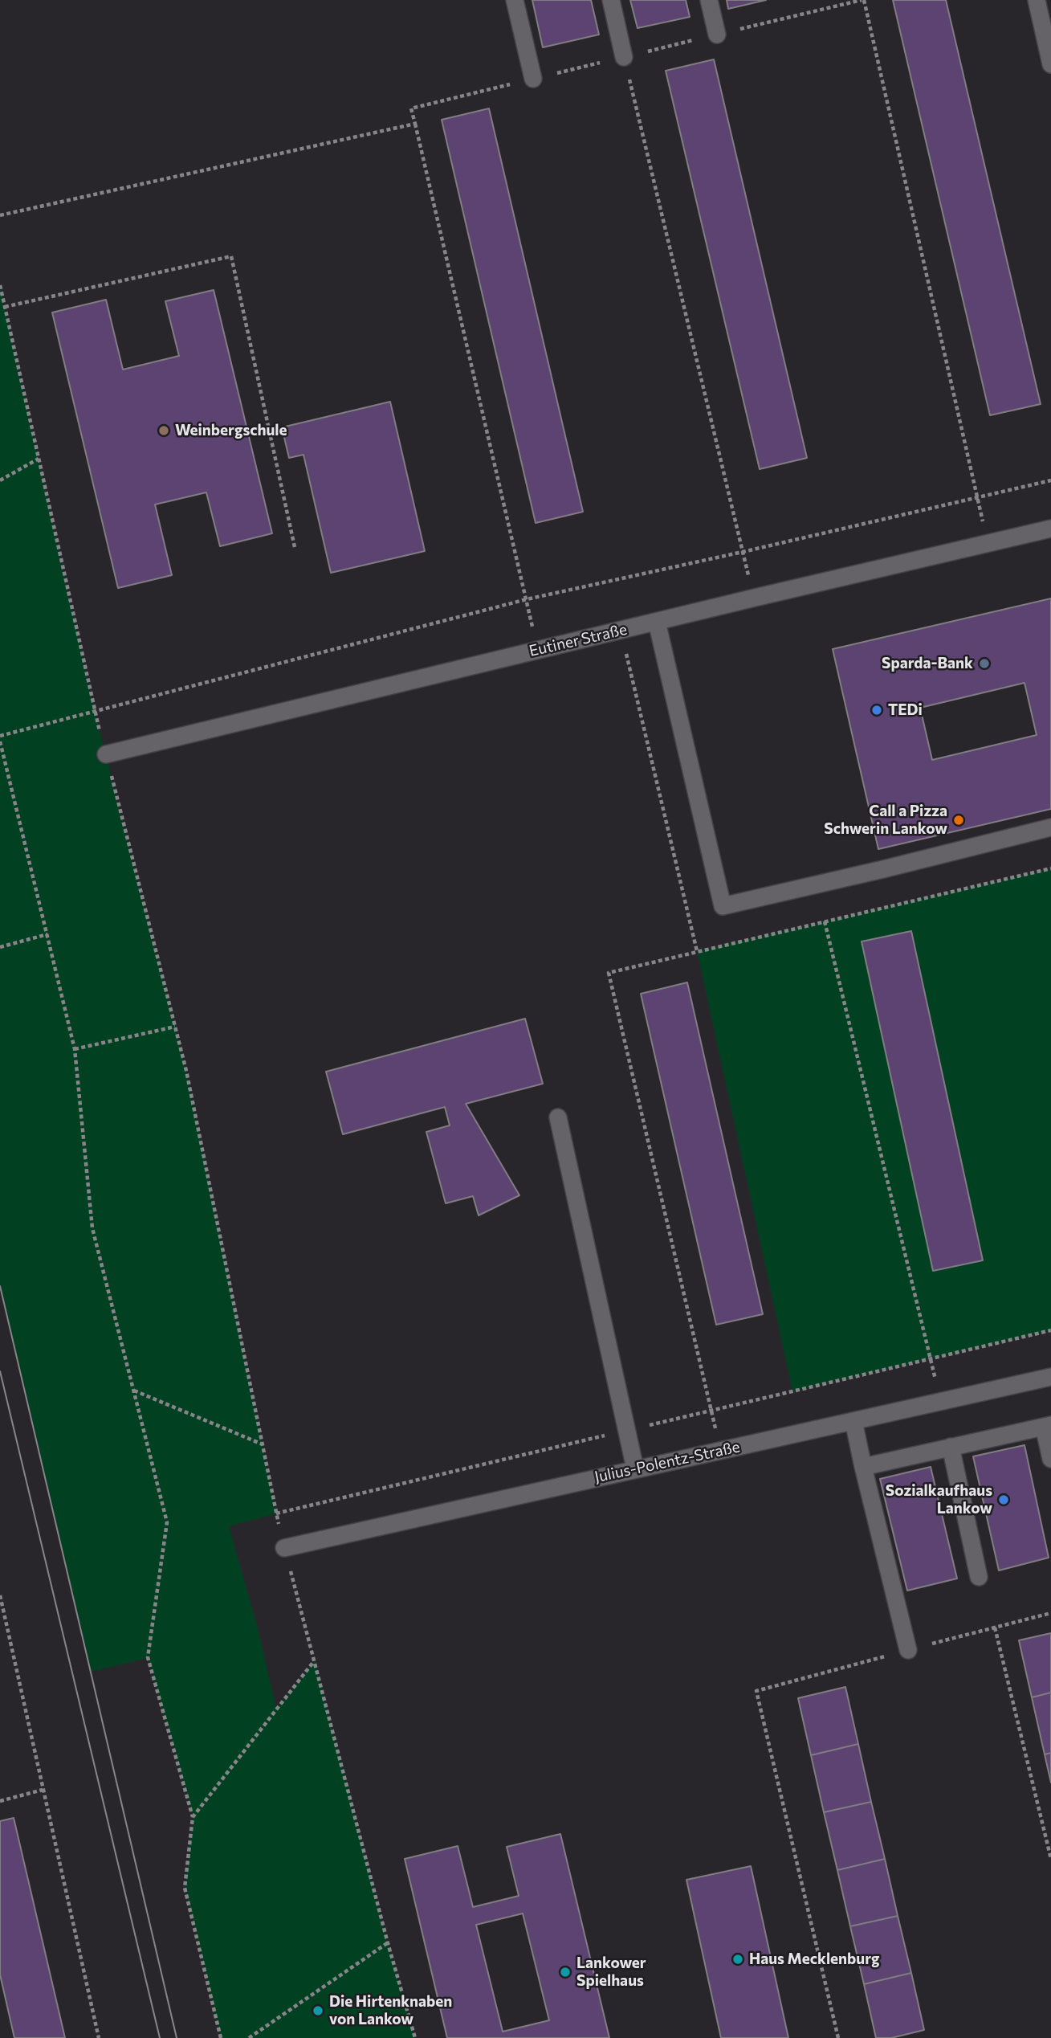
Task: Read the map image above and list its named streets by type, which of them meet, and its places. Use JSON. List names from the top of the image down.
{
  "streets": {
    "street": ["Eutiner Straße", "Julius-Polentz-Straße"]
  },
  "places": [
    "Weinbergschule",
    "Sparda-Bank",
    "TEDi",
    "Call a Pizza Schwerin Lankow",
    "Sozialkaufhaus Lankow",
    "Haus Mecklenburg",
    "Lankower Spielhaus",
    "Die Hirtenknaben von Lankow"
  ]
}
